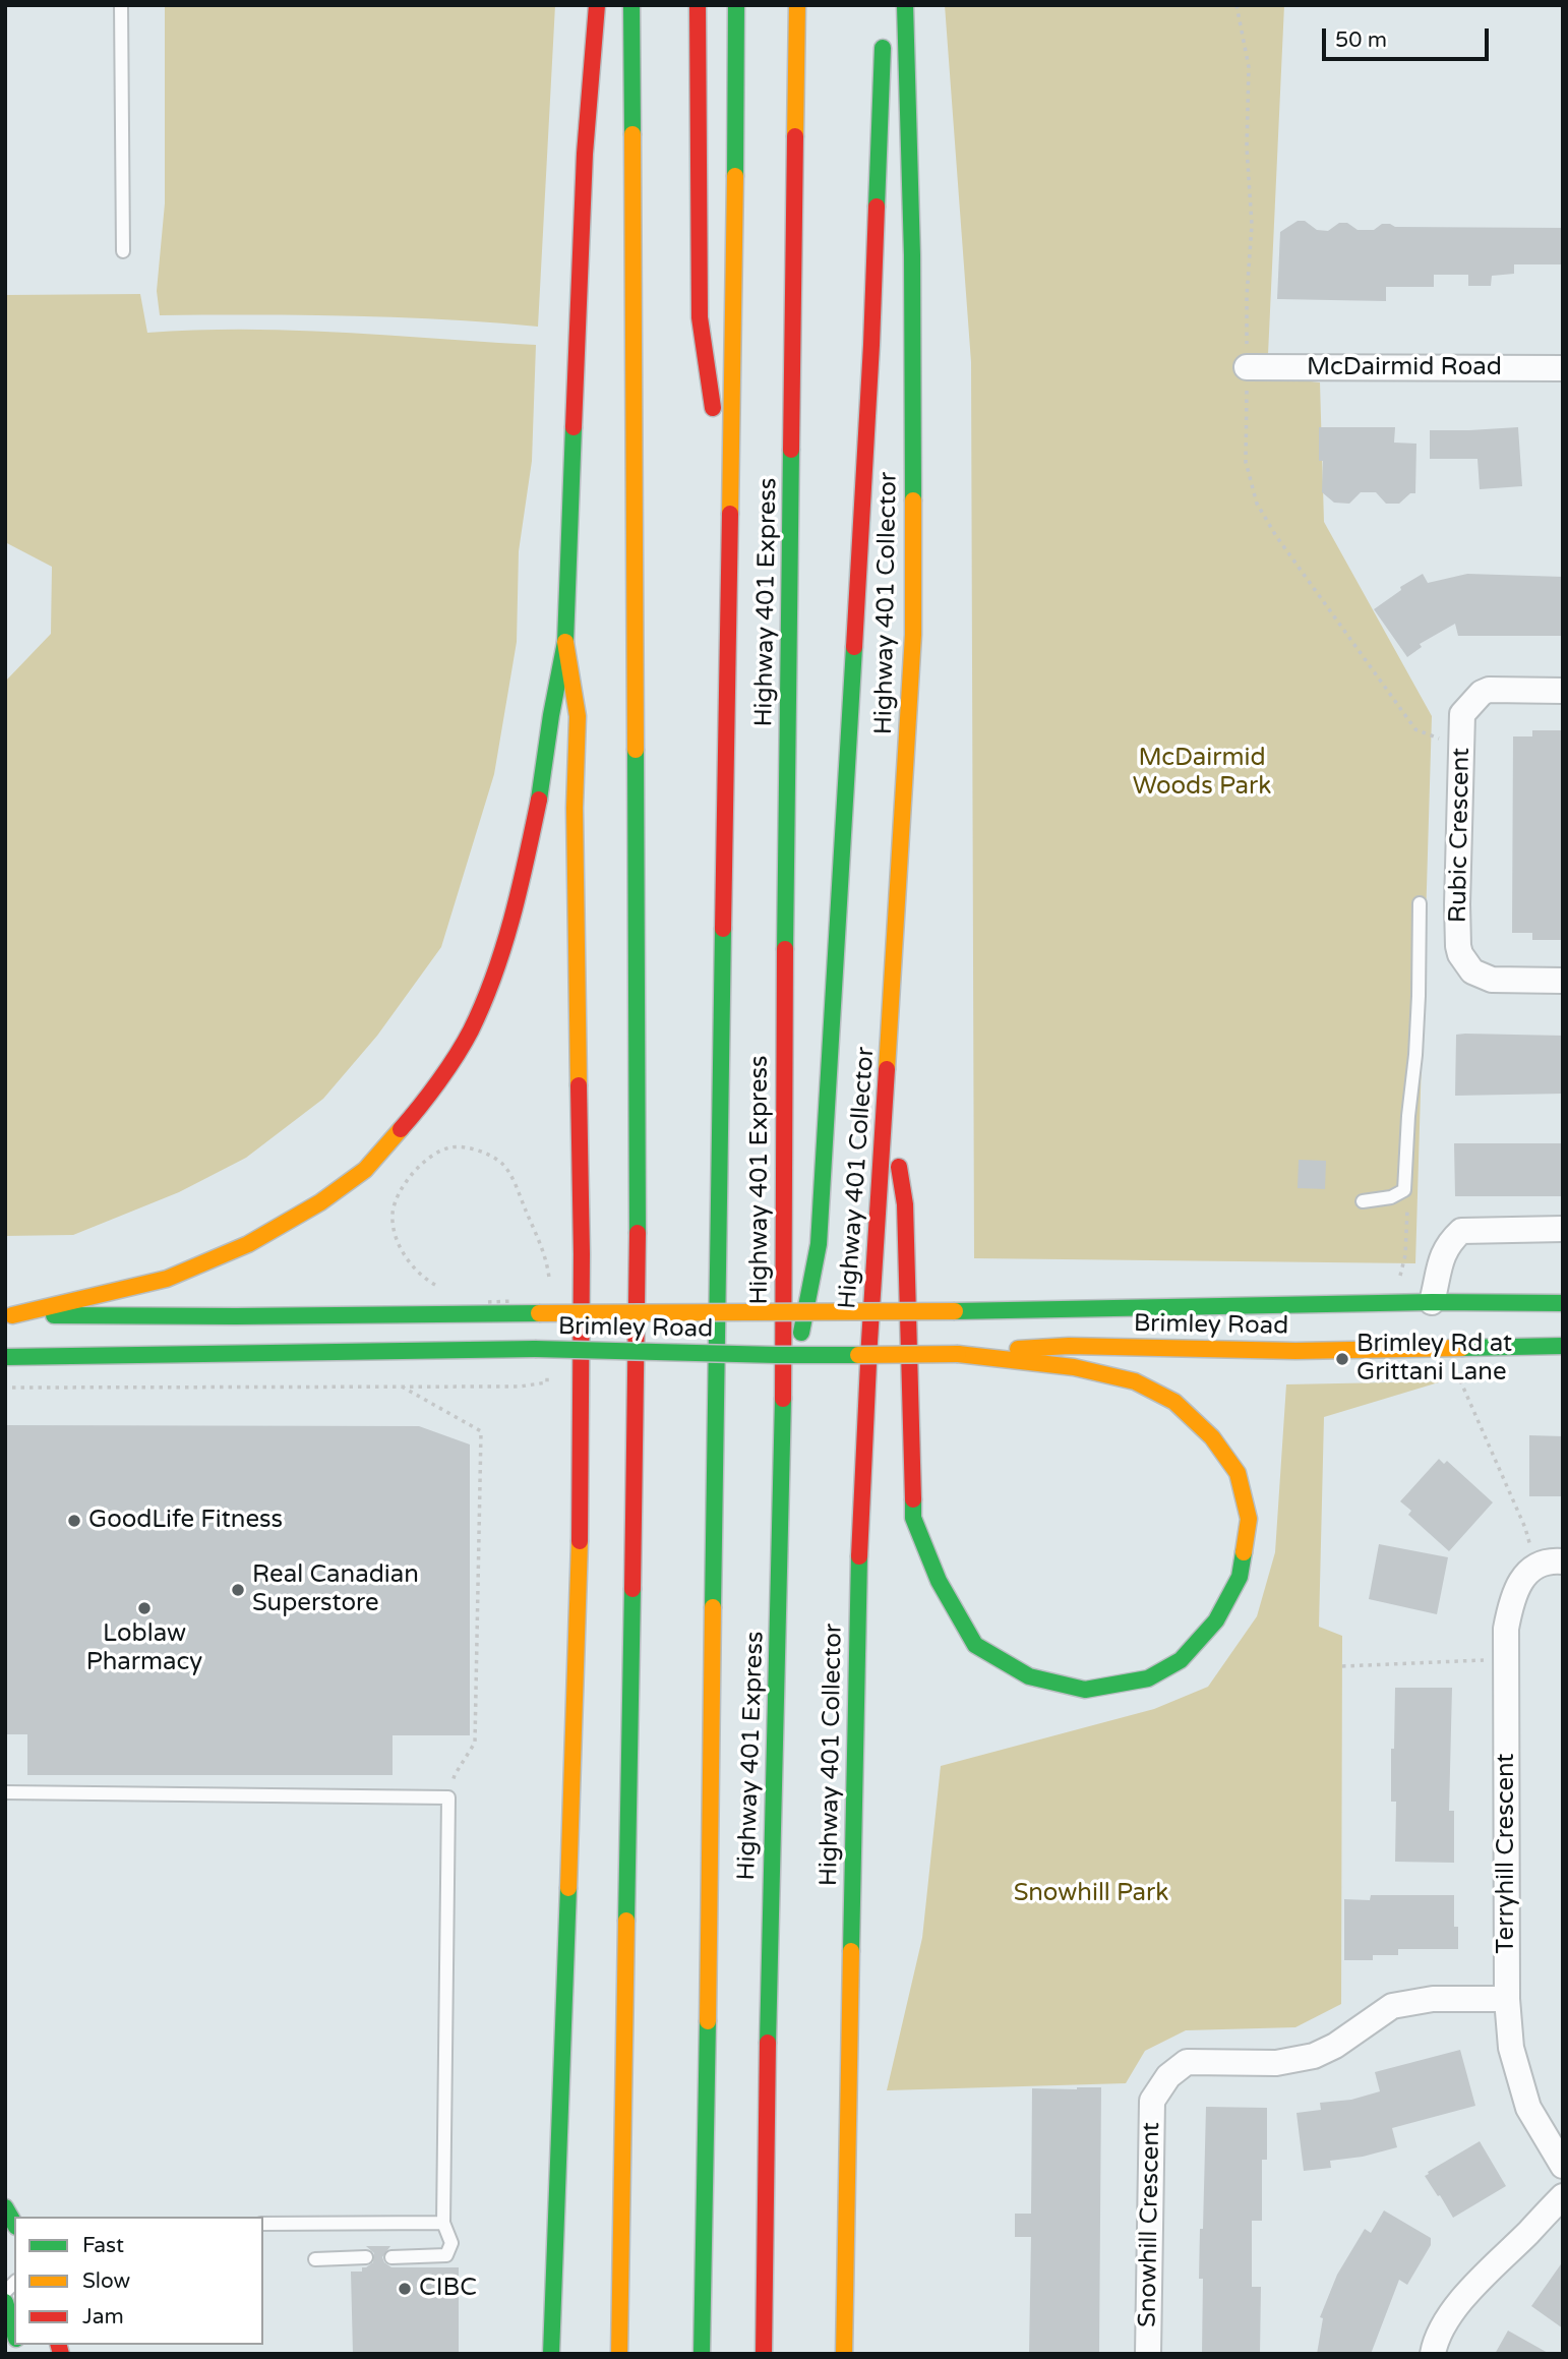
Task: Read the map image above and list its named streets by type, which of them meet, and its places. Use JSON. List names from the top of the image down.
{
  "streets": {
    "main road": ["Highway 401 Express", "Highway 401 Collector", "Brimley Road"],
    "street": [
      "McDairmid Road",
      "Rubic Crescent",
      "Terryhill Crescent",
      "Snowhill Crescent"
    ]
  },
  "crossings": [
    ["Terryhill Crescent", "Snowhill Crescent"]
  ],
  "parks": ["McDairmid Woods Park", "Snowhill Park"],
  "places": [
    "Brimley Rd at Grittani Lane",
    "GoodLife Fitness",
    "Real Canadian Superstore",
    "Loblaw Pharmacy",
    "CIBC"
  ],
  "legend": ["Fast", "Slow", "Jam"],
  "scale_bar": "50 m"
}
